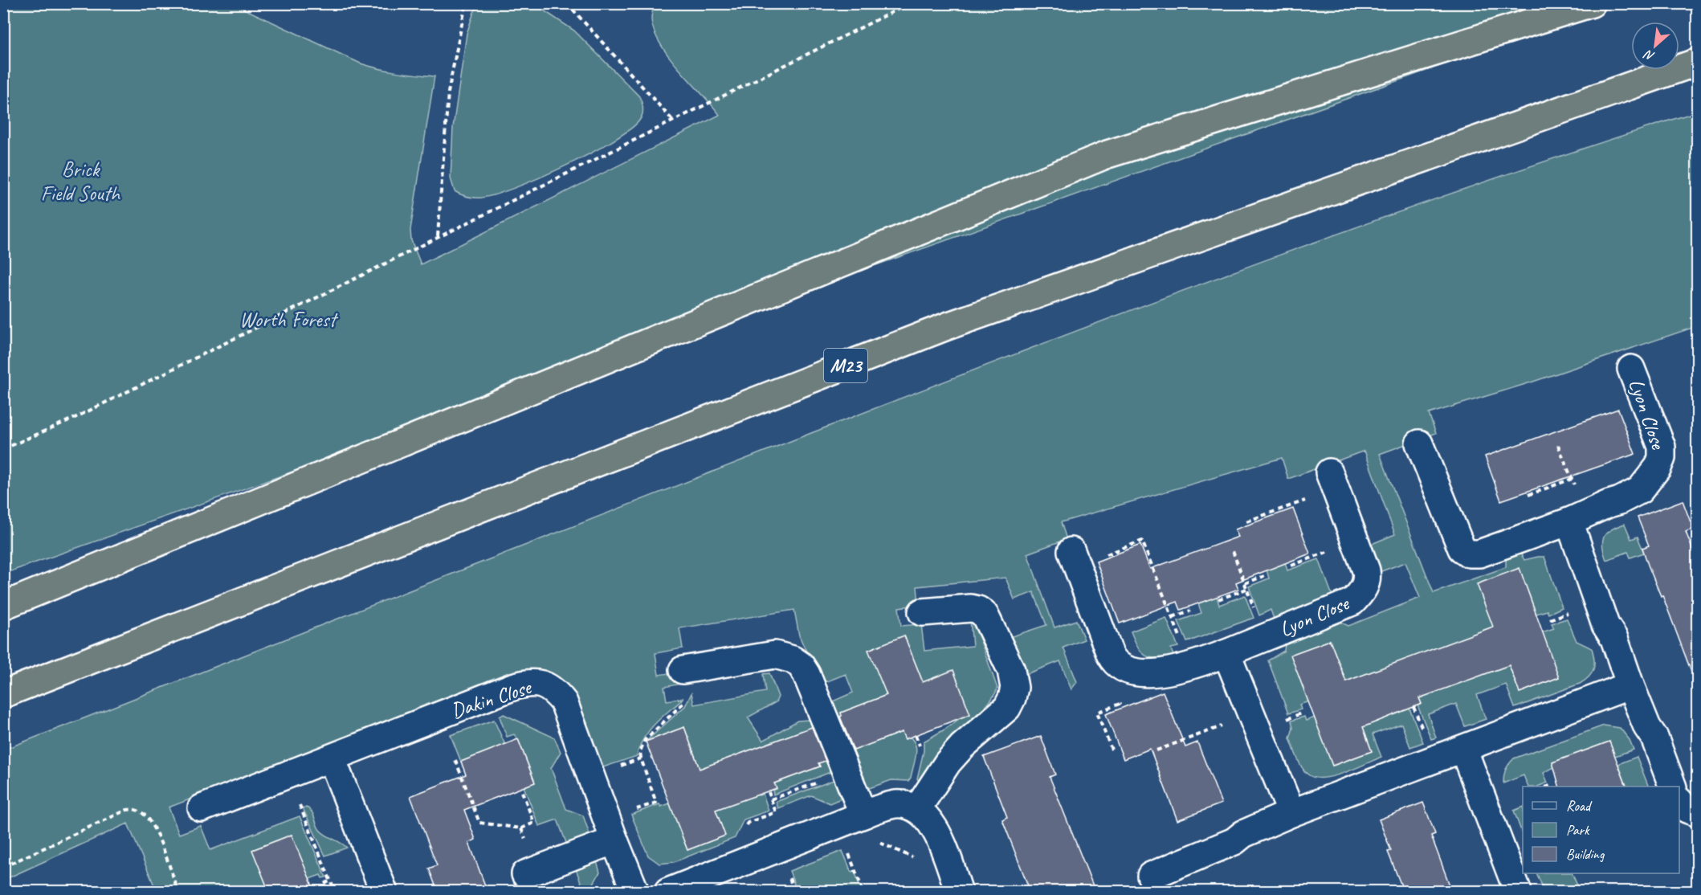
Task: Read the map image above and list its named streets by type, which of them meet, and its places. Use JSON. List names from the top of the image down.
{
  "streets": {
    "highway": ["M23"],
    "street": ["Lyon Close", "Dakin Close"]
  },
  "parks": ["Brick Field South", "Worth Forest"],
  "legend": ["Road", "Park", "Building"],
  "north": "bottom left"
}
